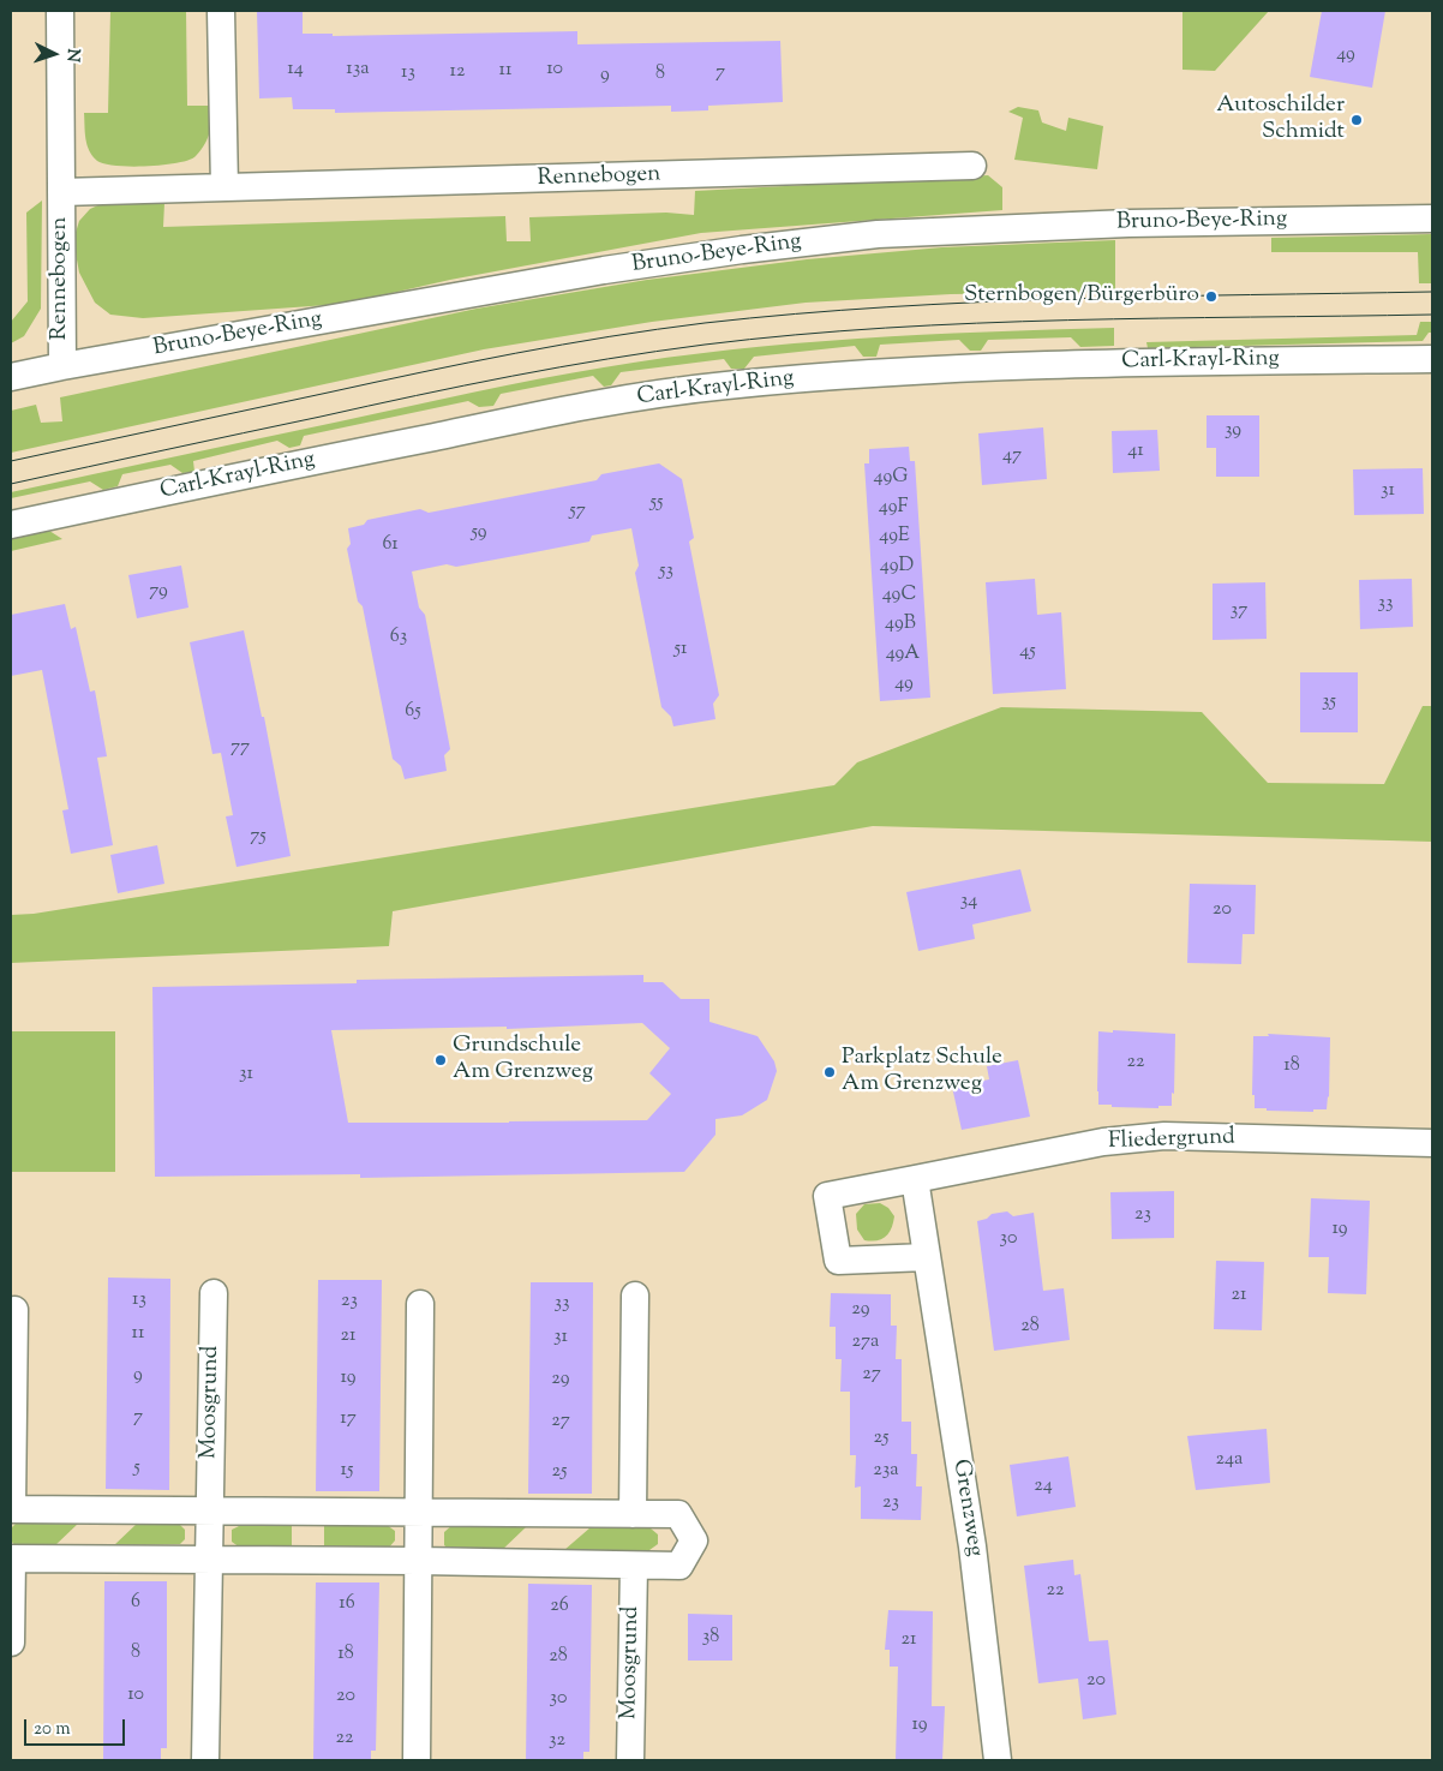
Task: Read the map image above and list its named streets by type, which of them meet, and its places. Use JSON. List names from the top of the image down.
{
  "streets": {
    "street": [
      "Rennebogen",
      "Bruno-Beye-Ring",
      "Carl-Krayl-Ring",
      "Fliedergrund",
      "Moosgrund",
      "Grenzweg"
    ]
  },
  "crossings": [
    ["Rennebogen", "Bruno-Beye-Ring"],
    ["Fliedergrund", "Grenzweg"]
  ],
  "places": [
    "Autoschilder Schmidt",
    "Sternbogen/Bürgerbüro",
    "Grundschule Am Grenzweg",
    "Parkplatz Schule Am Grenzweg"
  ],
  "house_numbers": [
    "49",
    "14",
    "13a",
    "10",
    "11",
    "12",
    "13",
    "7",
    "8",
    "9",
    "39",
    "41",
    "47",
    "49G",
    "31",
    "55",
    "49F",
    "57",
    "59",
    "49E",
    "61",
    "49D",
    "53",
    "79",
    "49C",
    "33",
    "37",
    "49B",
    "63",
    "51",
    "45",
    "49A",
    "49",
    "35",
    "65",
    "77",
    "75",
    "34",
    "20",
    "22",
    "18",
    "31",
    "23",
    "19",
    "30",
    "21",
    "13",
    "23",
    "33",
    "29",
    "28",
    "11",
    "21",
    "31",
    "27a",
    "27",
    "9",
    "19",
    "29",
    "7",
    "17",
    "27",
    "25",
    "24a",
    "5",
    "15",
    "23a",
    "25",
    "24",
    "23",
    "22",
    "6",
    "16",
    "26",
    "38",
    "21",
    "8",
    "18",
    "28",
    "20",
    "10",
    "20",
    "30",
    "19",
    "22",
    "32"
  ],
  "scale_bar": "20 m",
  "north": "right"
}
